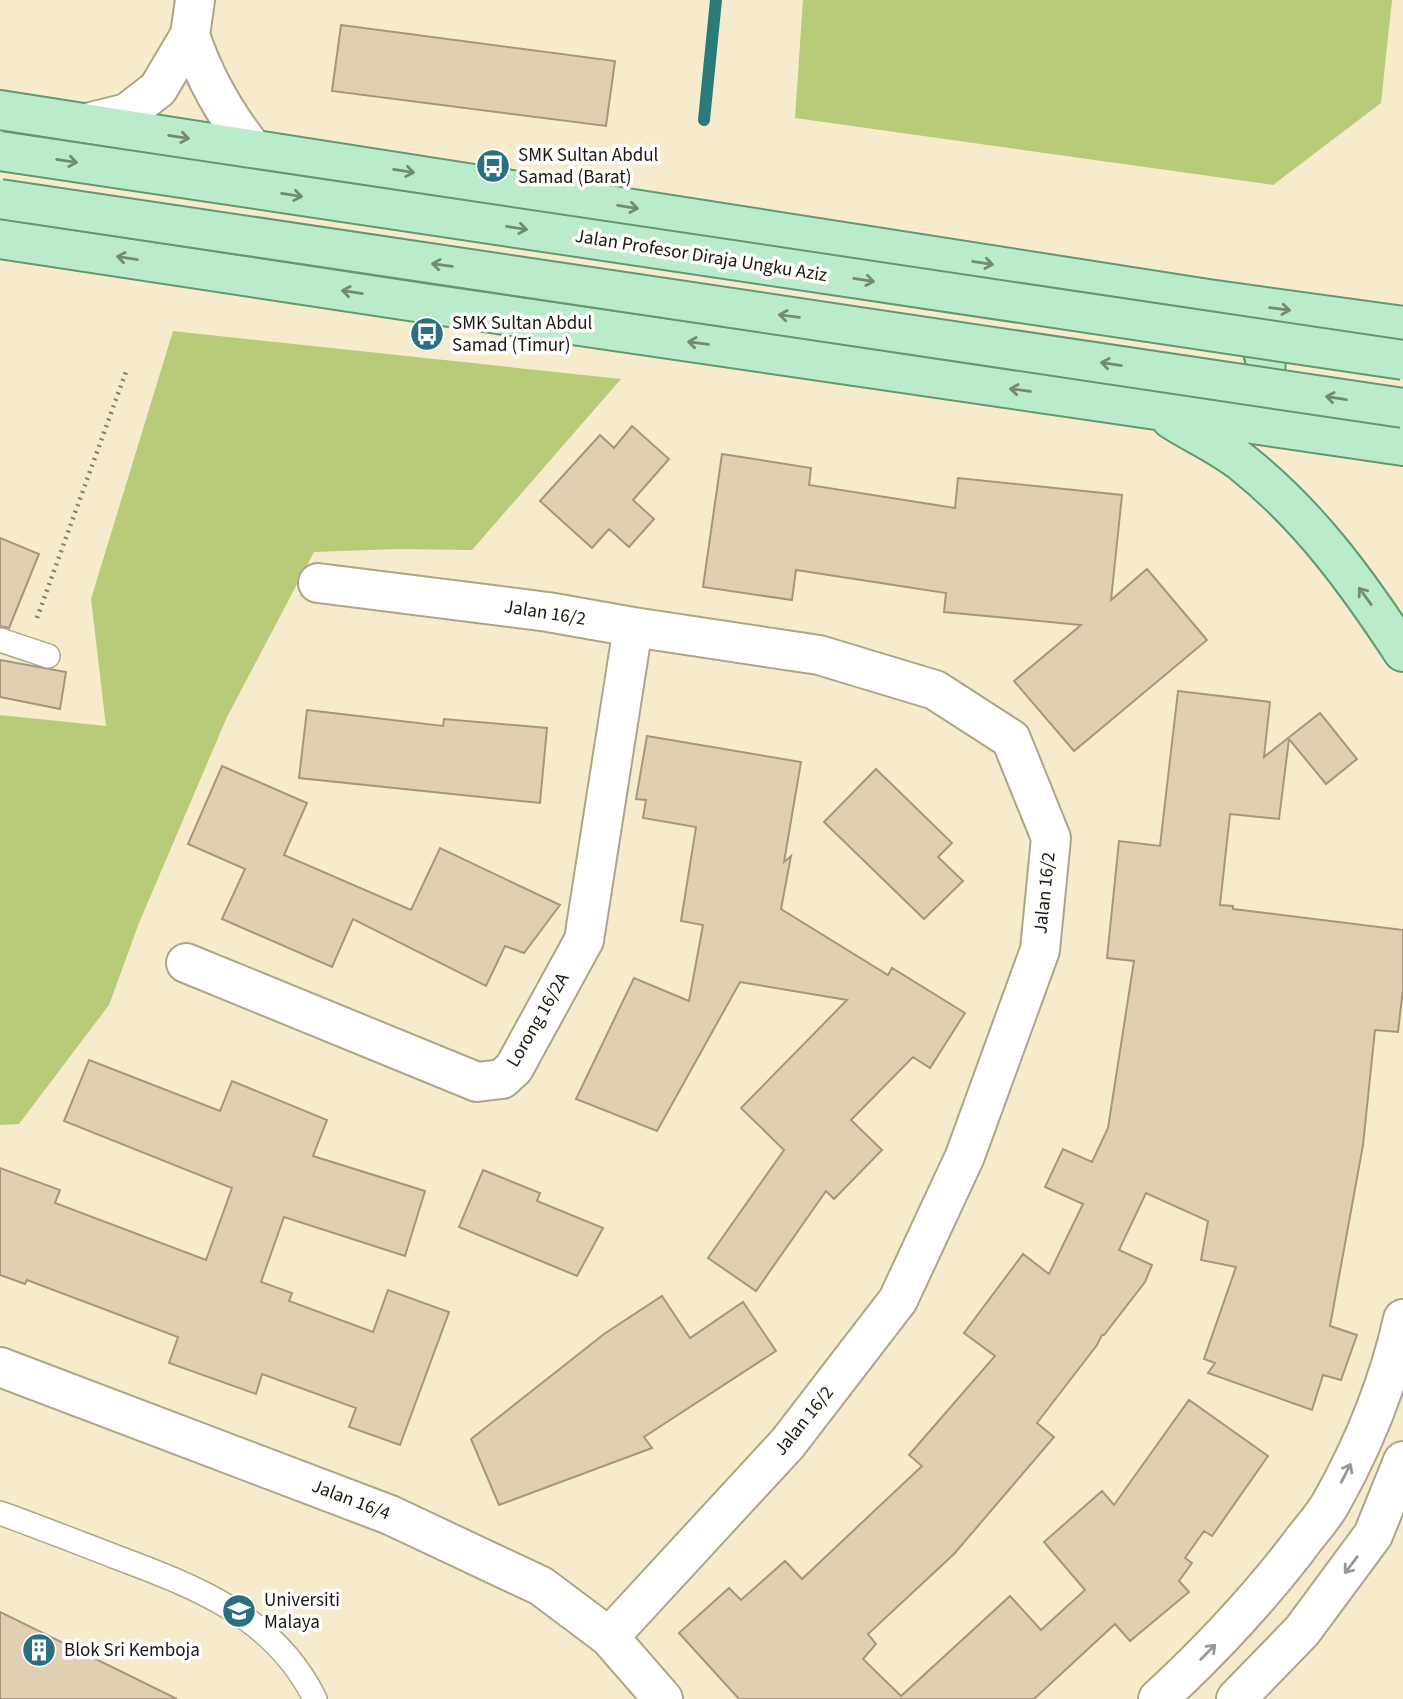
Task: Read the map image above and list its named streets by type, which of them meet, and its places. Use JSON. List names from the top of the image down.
{
  "streets": {
    "main road": ["Jalan Profesor Diraja Ungku Aziz"],
    "street": ["Jalan 16/2", "Lorong 16/2A", "Jalan 16/4"]
  },
  "crossings": [
    ["Jalan 16/2", "Lorong 16/2A"],
    ["Jalan 16/2", "Jalan 16/4"]
  ],
  "places": {
    "bus stop": ["SMK Sultan Abdul Samad (Barat)", "SMK Sultan Abdul Samad (Timur)"],
    "school or university": ["Universiti Malaya"],
    "building": ["Blok Sri Kemboja"]
  }
}
